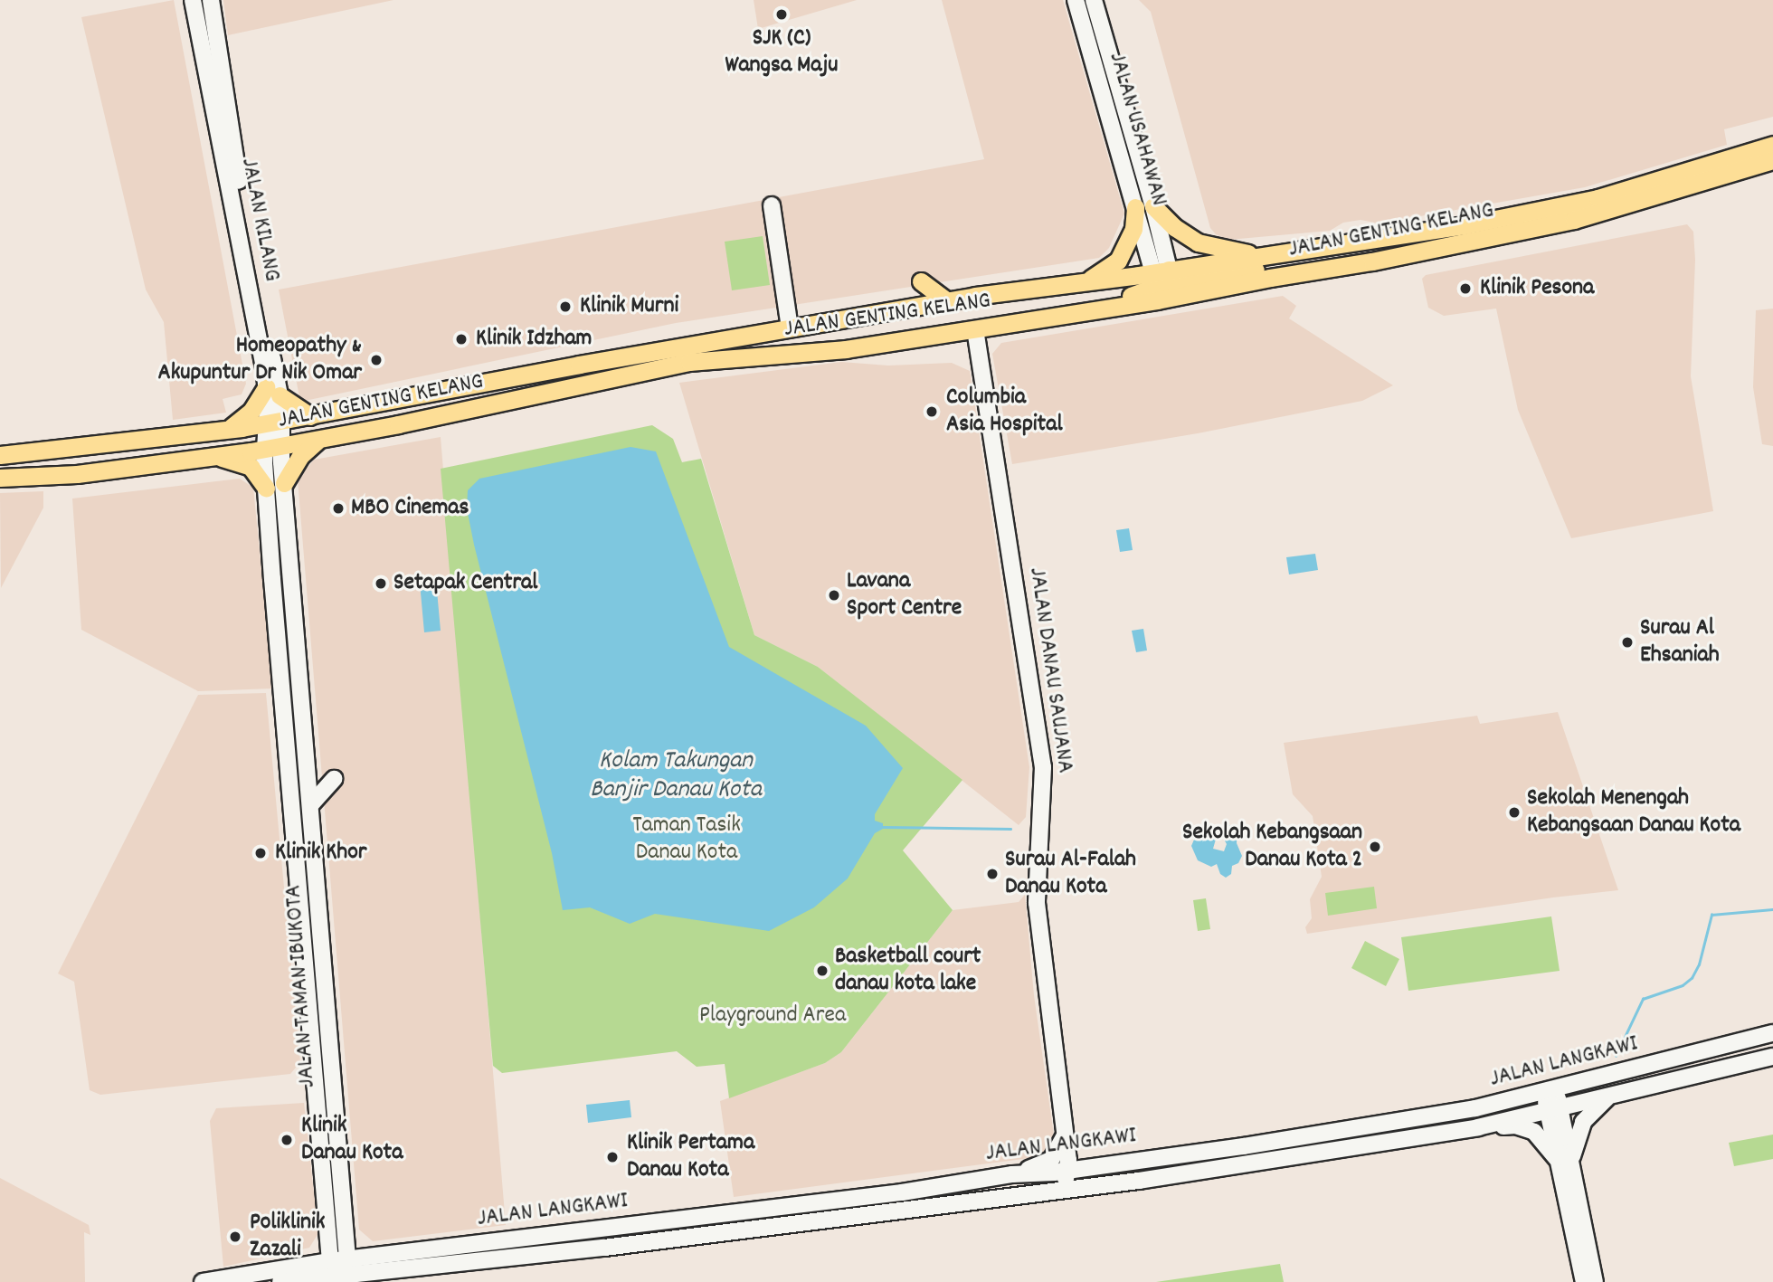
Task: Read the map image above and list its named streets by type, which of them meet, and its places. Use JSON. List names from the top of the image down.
{
  "streets": {
    "main road": ["JALAN GENTING KELANG"],
    "street": [
      "JALAN USAHAWAN",
      "JALAN KILANG",
      "JALAN DANAU SAUJANA",
      "JALAN TAMAN IBUKOTA",
      "JALAN LANGKAWI"
    ]
  },
  "crossings": [
    ["JALAN USAHAWAN", "JALAN GENTING KELANG"],
    ["JALAN KILANG", "JALAN GENTING KELANG"],
    ["JALAN KILANG", "JALAN TAMAN IBUKOTA"],
    ["JALAN GENTING KELANG", "JALAN DANAU SAUJANA"],
    ["JALAN GENTING KELANG", "JALAN TAMAN IBUKOTA"],
    ["JALAN DANAU SAUJANA", "JALAN LANGKAWI"],
    ["JALAN TAMAN IBUKOTA", "JALAN LANGKAWI"]
  ],
  "water": ["Kolam Takungan Banjir Danau Kota"],
  "parks": ["Taman Tasik Danau Kota", "Playground Area"],
  "places": [
    "SJK (C) Wangsa Maju",
    "Klinik Pesona",
    "Klinik Murni",
    "Klinik Idzham",
    "Homeopathy & Akupuntur Dr Nik Omar",
    "Columbia Asia Hospital",
    "MBO Cinemas",
    "Setapak Central",
    "Lavana Sport Centre",
    "Surau Al Ehsaniah",
    "Sekolah Menengah Kebangsaan Danau Kota",
    "Sekolah Kebangsaan Danau Kota 2",
    "Klinik Khor",
    "Surau Al-Falah Danau Kota",
    "Basketball court danau kota lake",
    "Klinik Danau Kota",
    "Klinik Pertama Danau Kota",
    "Poliklinik Zazali"
  ]
}
